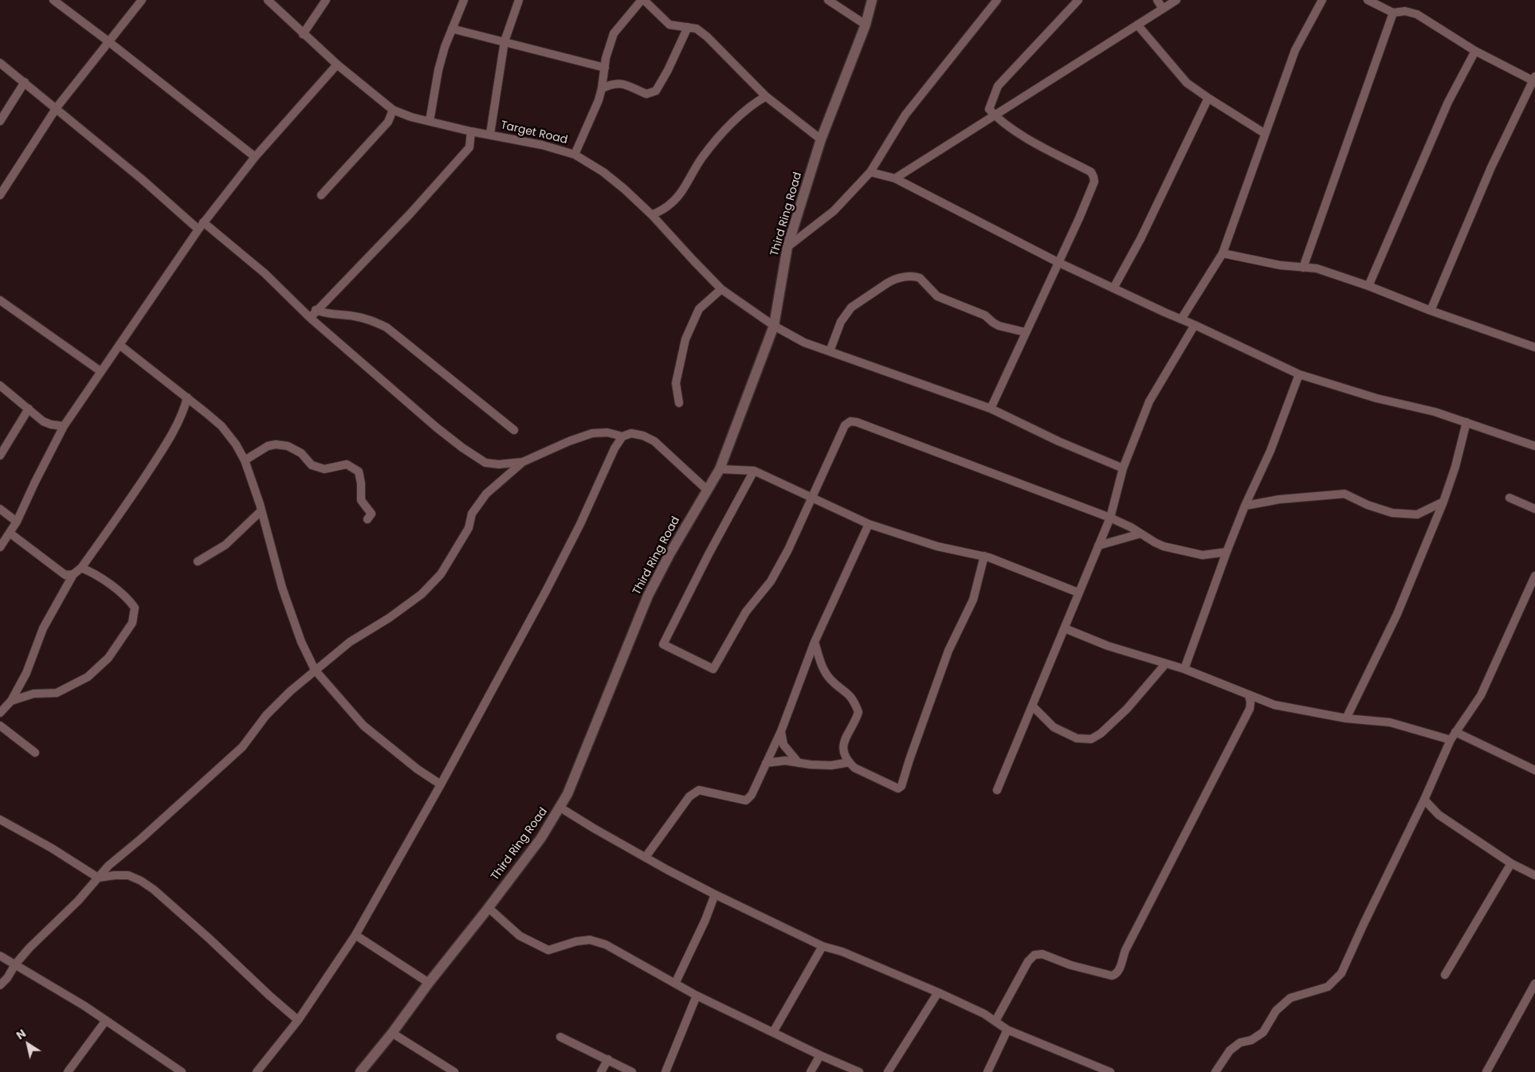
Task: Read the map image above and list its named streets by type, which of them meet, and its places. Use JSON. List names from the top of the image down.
{
  "streets": {
    "street": ["Target Road", "Third Ring Road"]
  },
  "crossings": [
    ["Target Road", "Third Ring Road"]
  ],
  "north": "top left"
}
